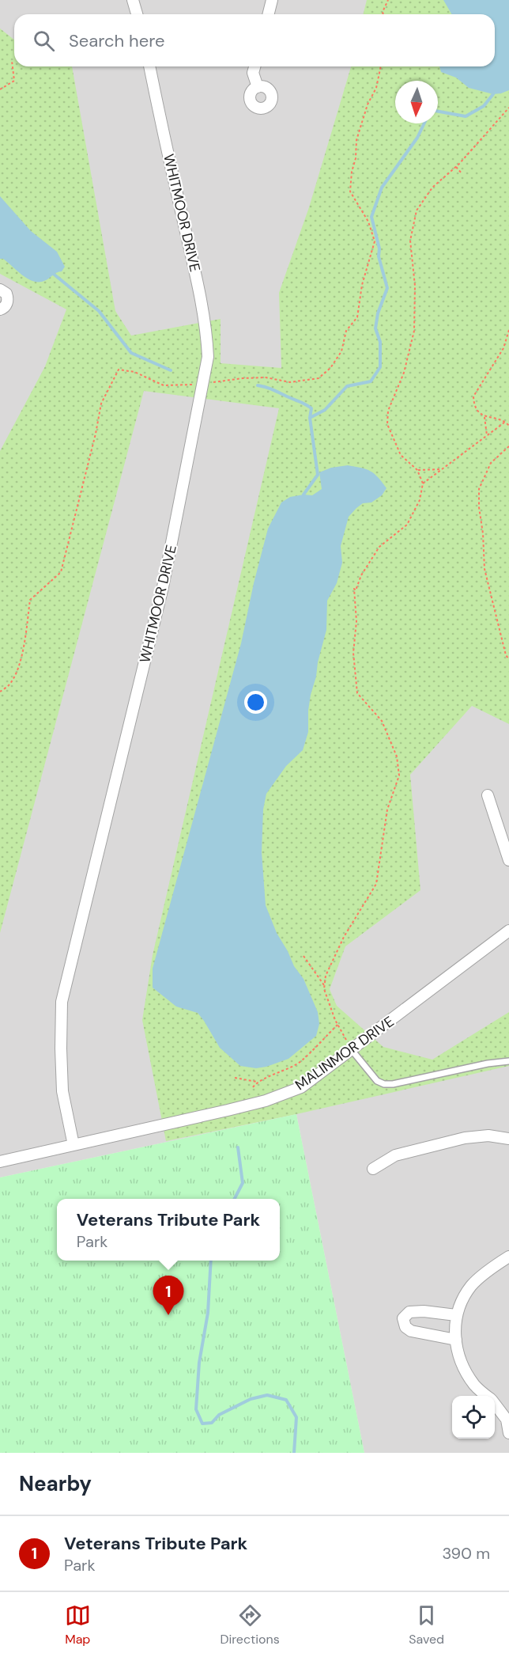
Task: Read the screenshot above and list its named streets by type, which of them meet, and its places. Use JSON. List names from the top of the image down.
{
  "streets": {
    "street": ["WHITMOOR DRIVE", "MALINMOR DRIVE"]
  },
  "crossings": [
    ["WHITMOOR DRIVE", "MALINMOR DRIVE"]
  ],
  "north": "bottom",
  "page": {
    "search": "Search here",
    "popup": ["Veterans Tribute Park", "Park"],
    "pins": "1",
    "heading": "Nearby",
    "list": [
      {
        "mark": "1",
        "name": "Veterans Tribute Park",
        "note": "Park",
        "value": "390 m"
      }
    ],
    "nav": ["Map", "Directions", "Saved"]
  }
}
